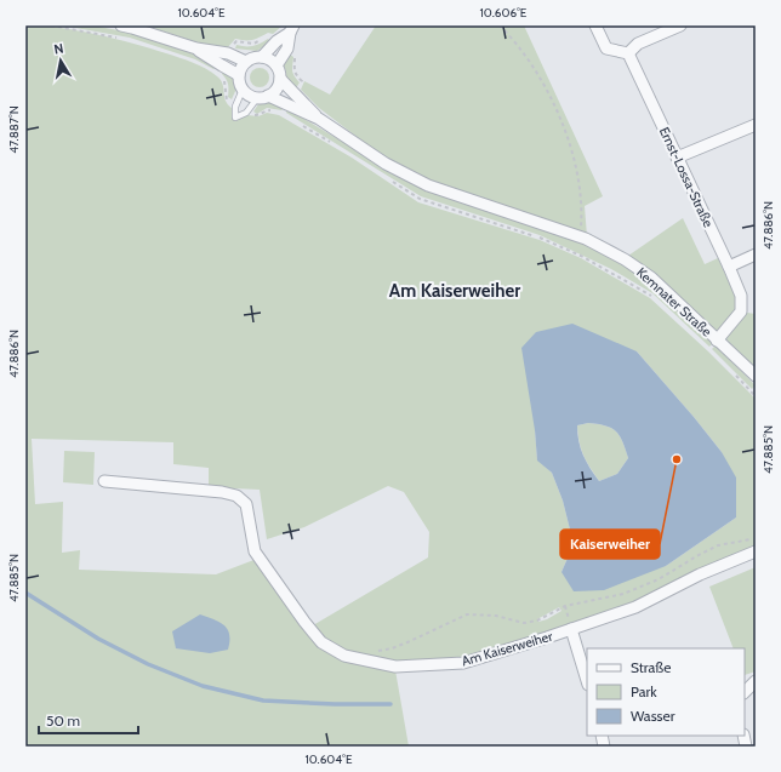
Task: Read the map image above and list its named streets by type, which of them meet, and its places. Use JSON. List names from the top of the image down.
{
  "streets": {
    "street": ["Ernst-Lossa-Straße", "Kemnater Straße", "Am Kaiserweiher"]
  },
  "crossings": [
    ["Ernst-Lossa-Straße", "Kemnater Straße"]
  ],
  "districts": ["Am Kaiserweiher"],
  "places": ["Kaiserweiher"],
  "legend": ["Straße", "Park", "Wasser"],
  "scale_bar": "50 m",
  "north": "top",
  "coordinates": [
    "10.604°E",
    "10.606°E",
    "47.887°N",
    "47.886°N",
    "47.885°N"
  ]
}
